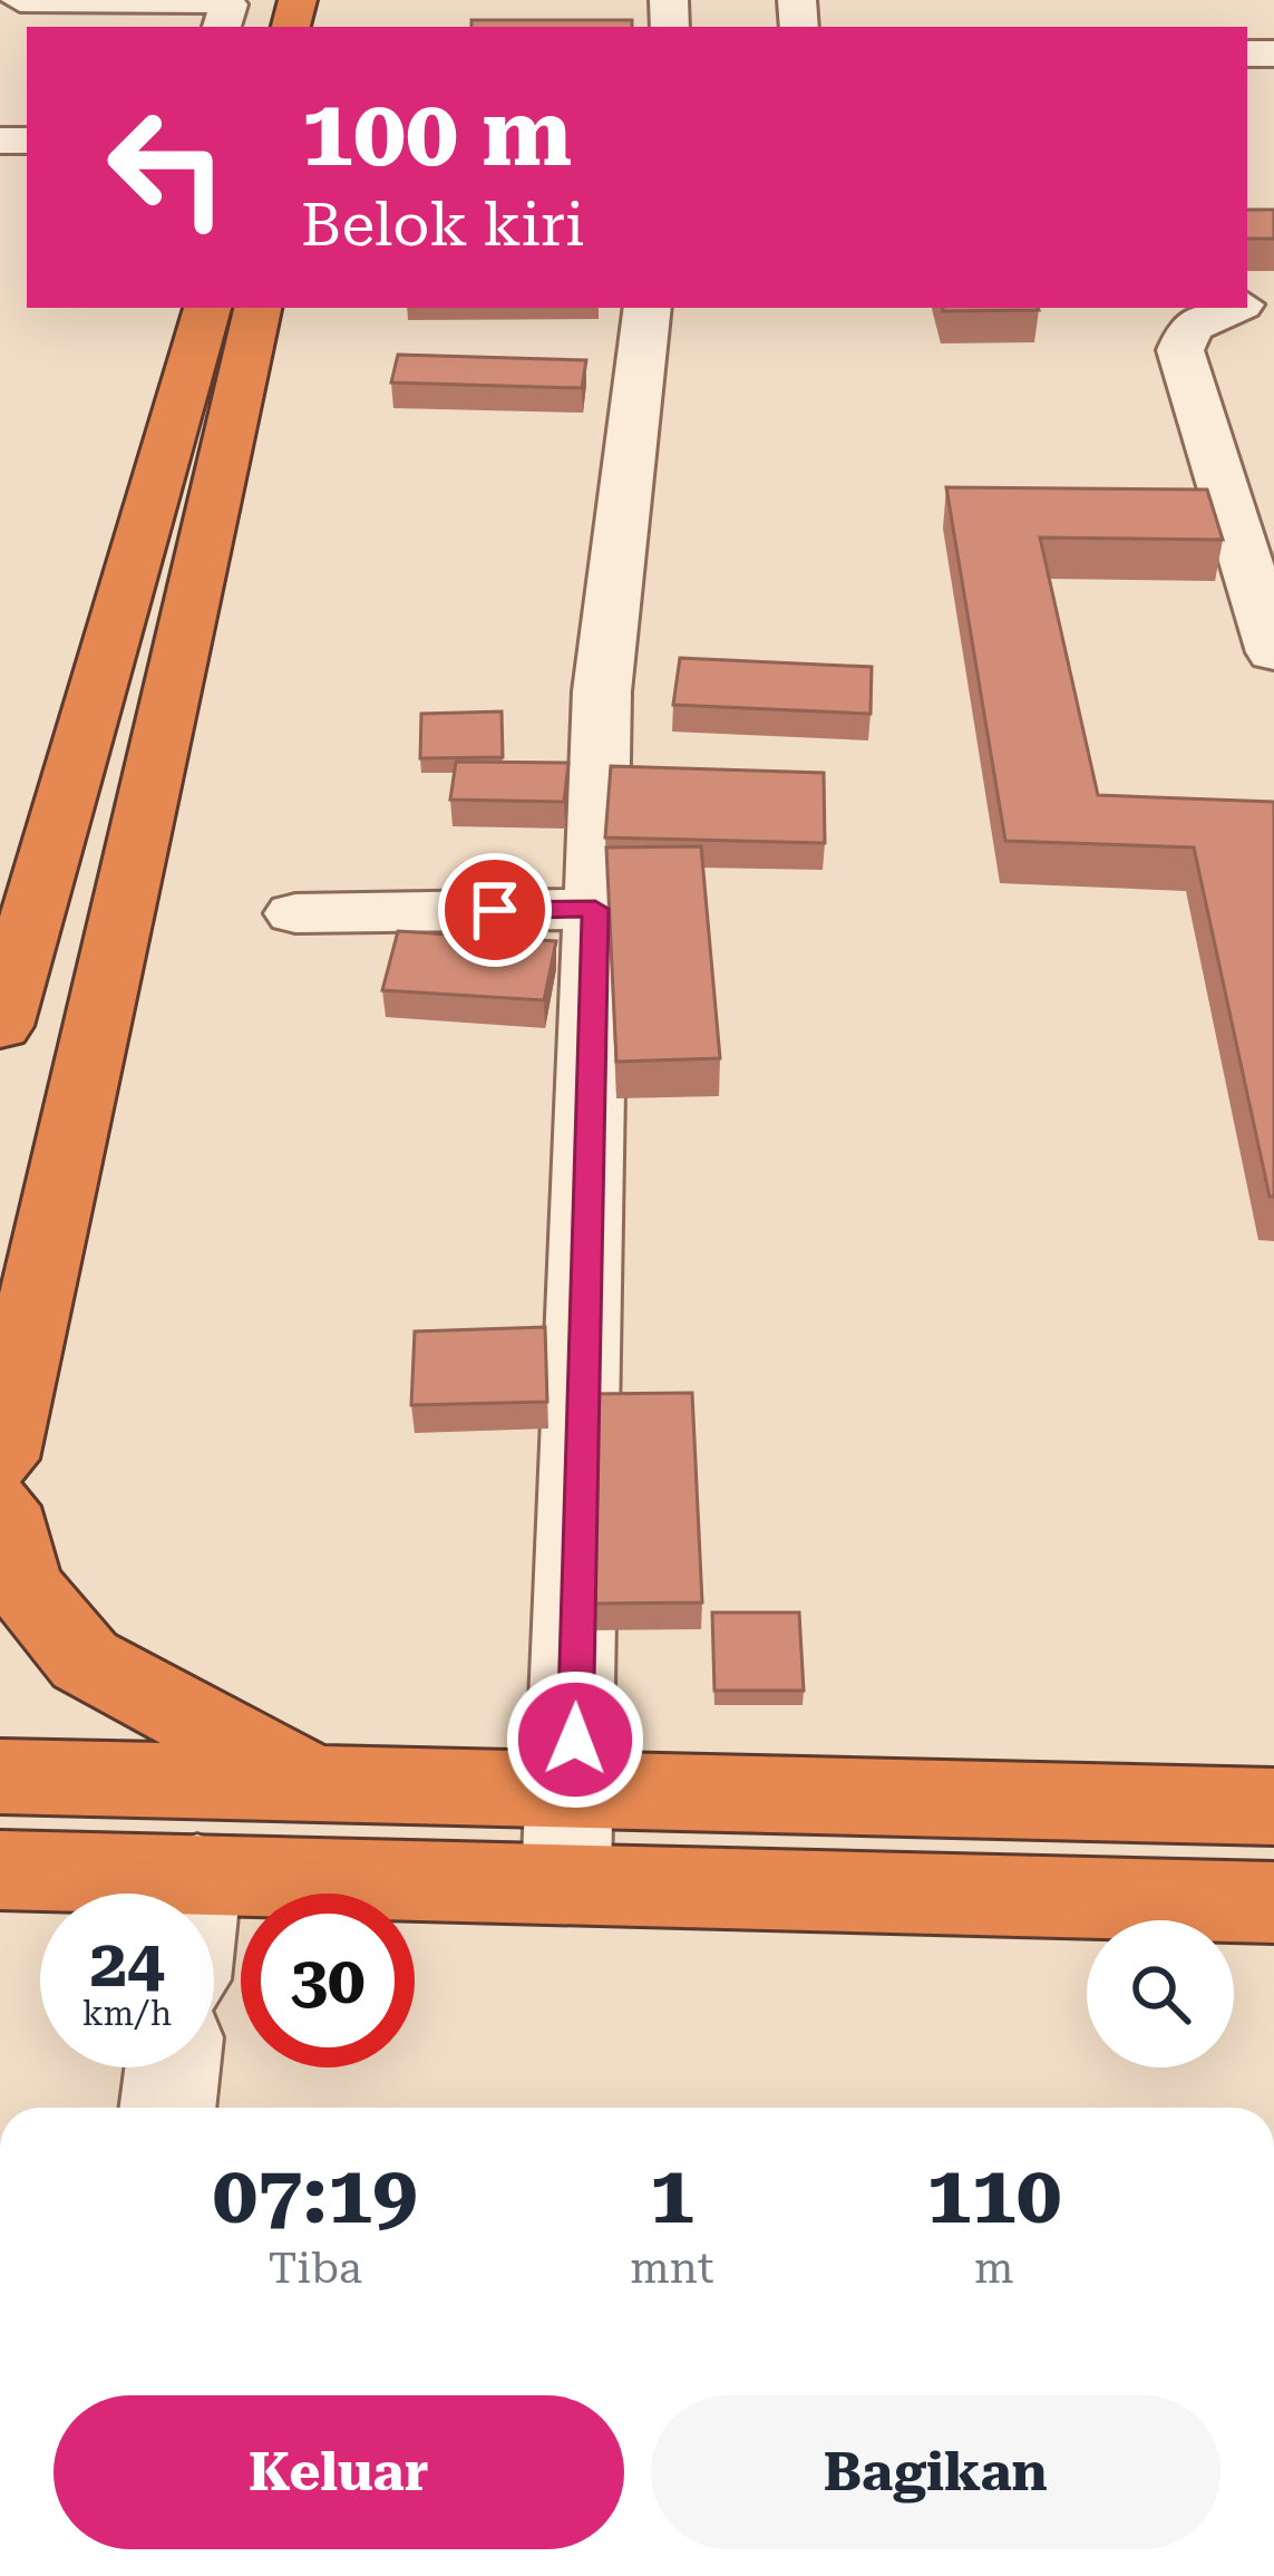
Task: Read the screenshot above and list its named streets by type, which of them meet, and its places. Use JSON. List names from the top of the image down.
{
  "page": {
    "turn": ["100 m", "Belok kiri"],
    "speed": "24 km/h",
    "limit": "30",
    "eta": [
      "07:19",
      "Tiba",
      "1",
      "mnt",
      "110",
      "m"
    ],
    "buttons": ["Keluar", "Bagikan"]
  }
}
